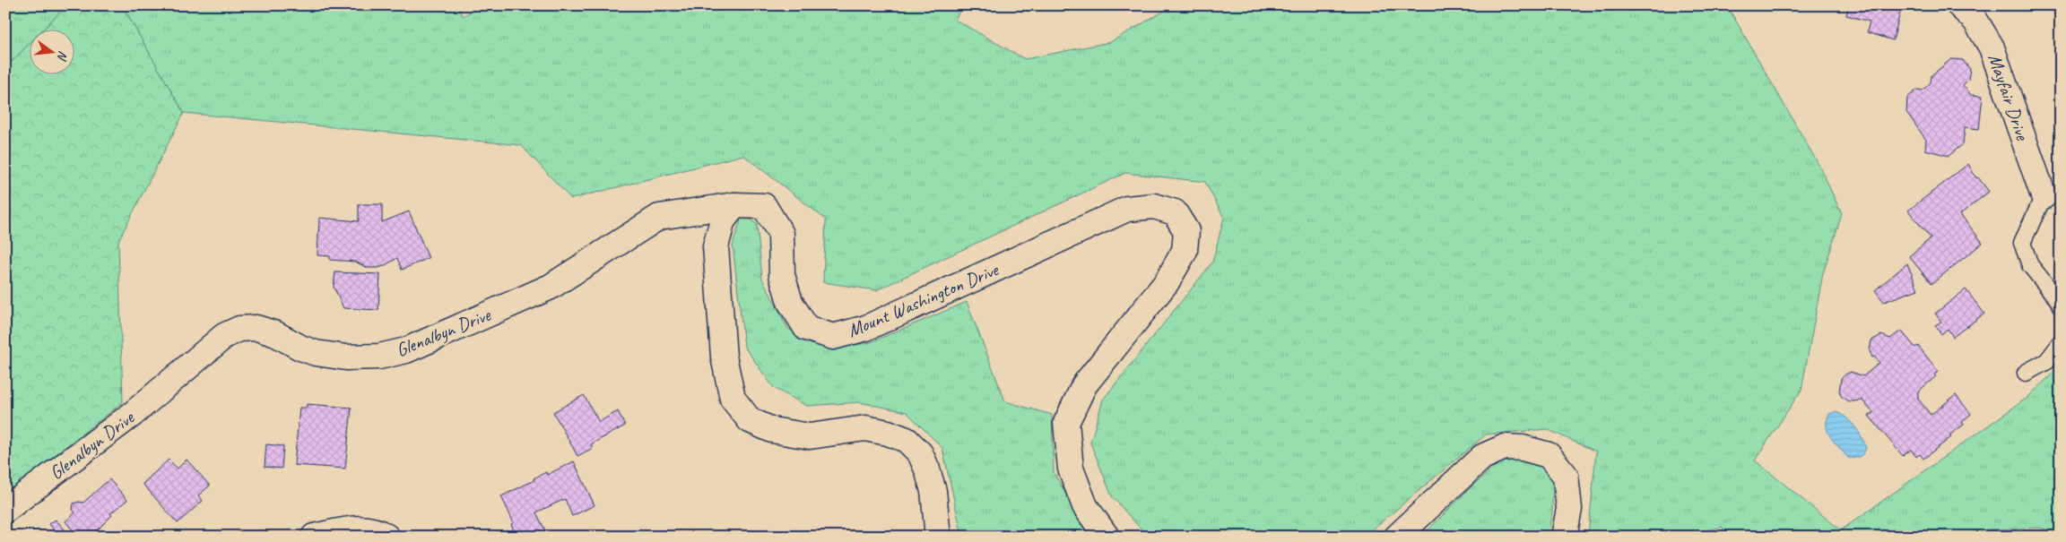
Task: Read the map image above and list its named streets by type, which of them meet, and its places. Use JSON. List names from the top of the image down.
{
  "streets": {
    "street": ["Mayfair Drive", "Mount Washington Drive", "Glenalbyn Drive"]
  },
  "crossings": [
    ["Mount Washington Drive", "Glenalbyn Drive"]
  ],
  "north": "right"
}
